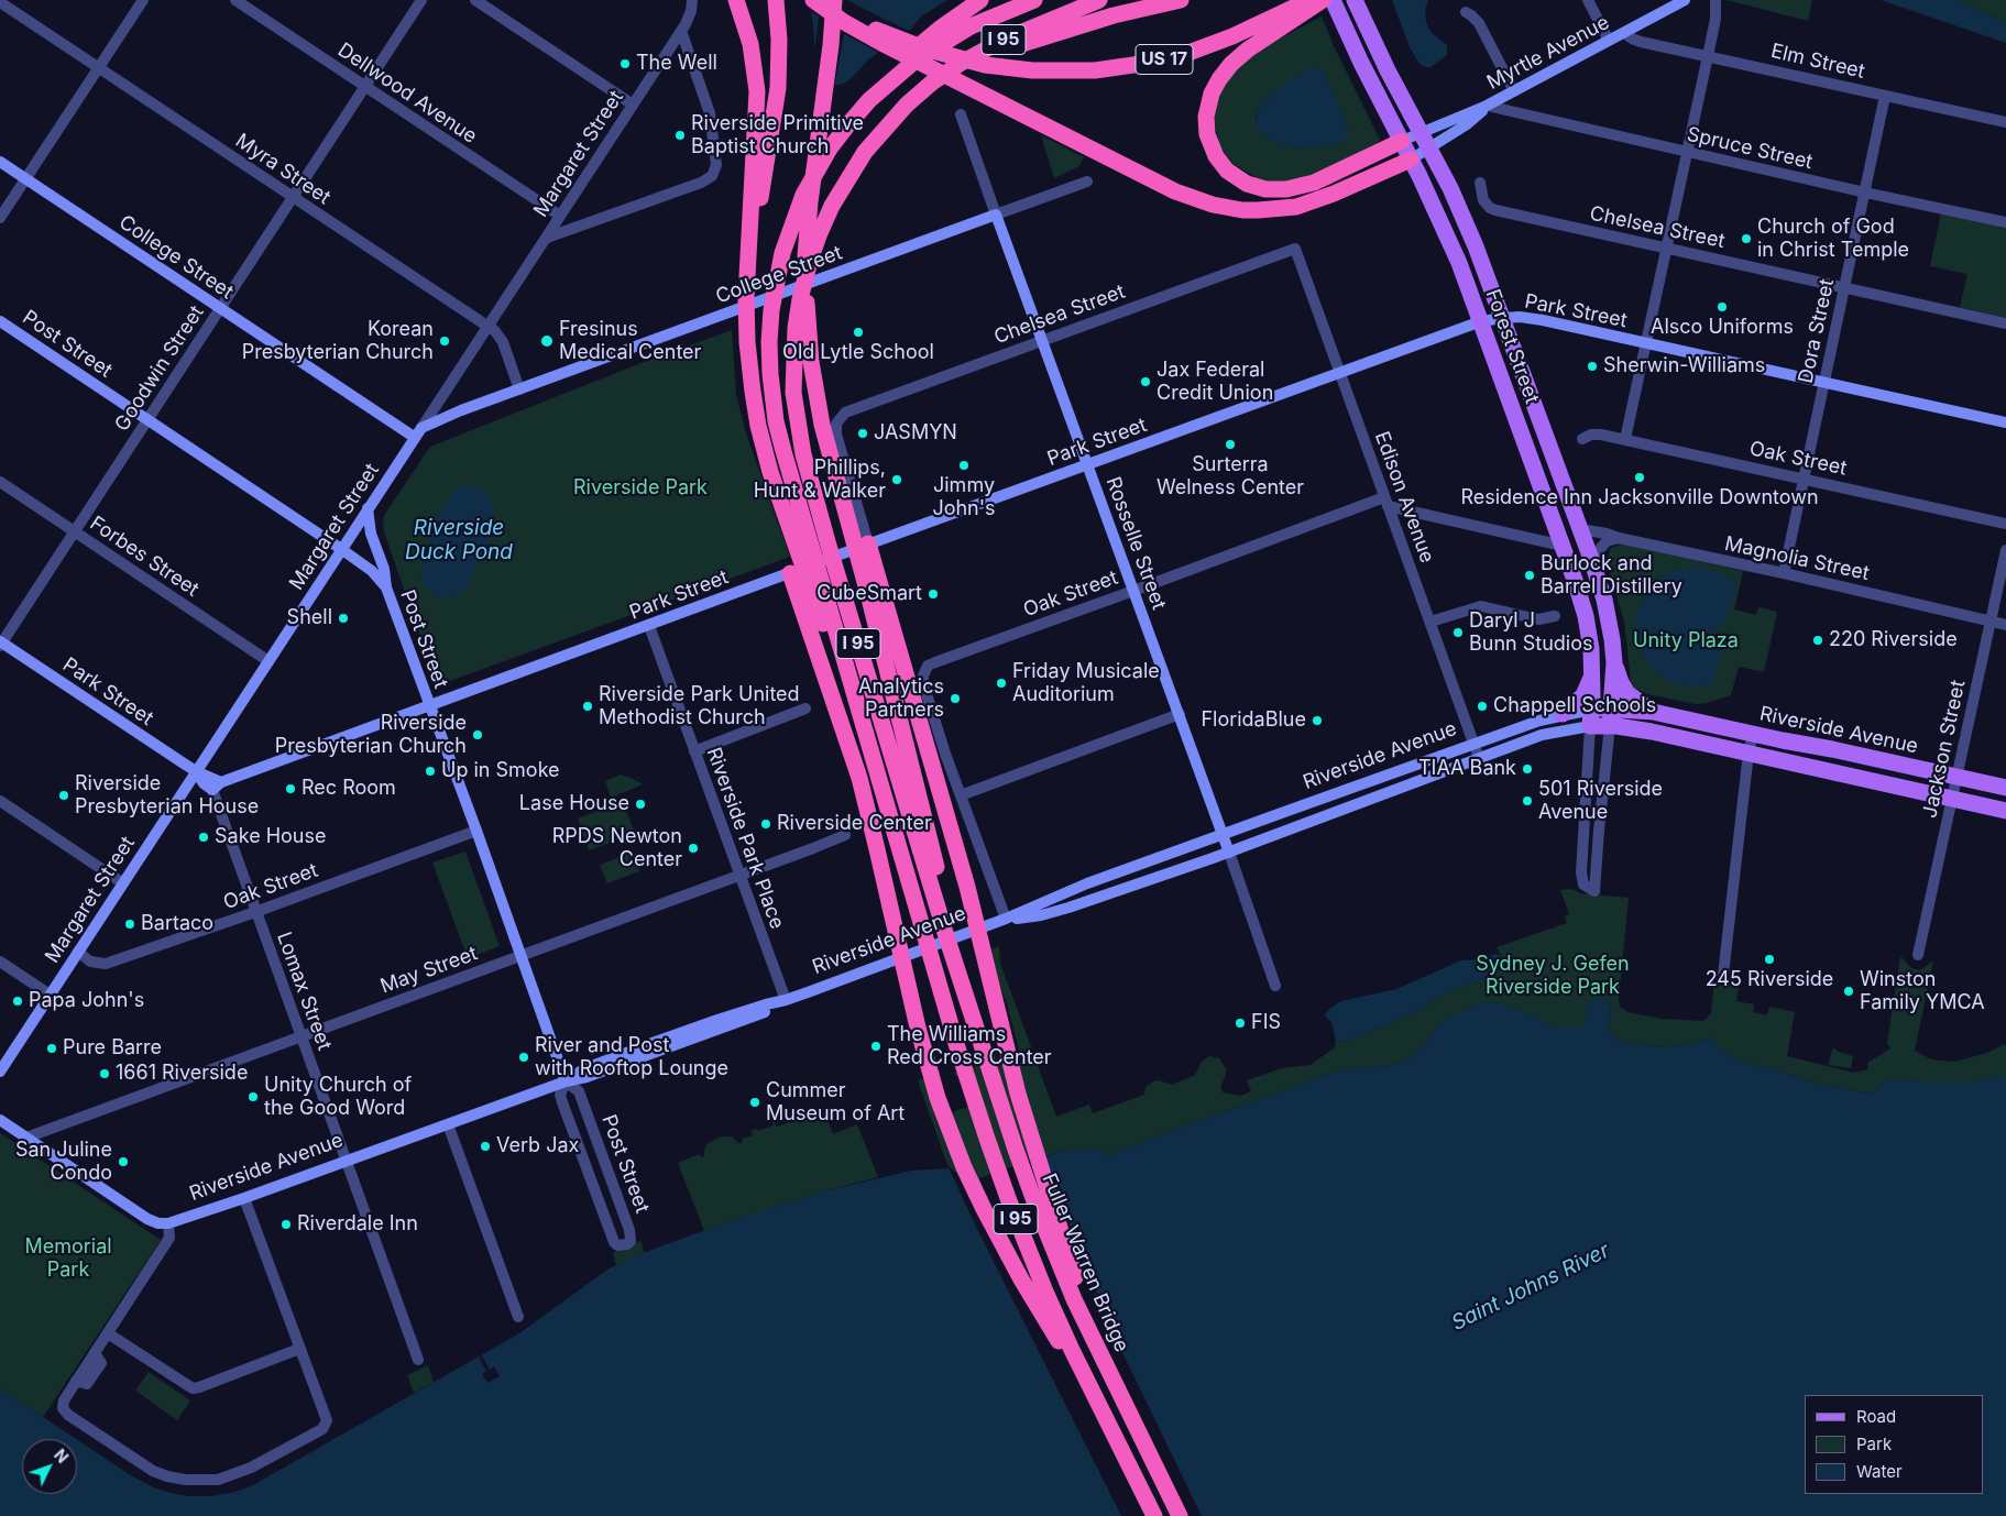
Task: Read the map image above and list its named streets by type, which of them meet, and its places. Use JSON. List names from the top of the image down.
{
  "streets": {
    "highway": ["I 95", "US 17", "Fuller Warren Bridge"],
    "main road": [
      "Myrtle Avenue",
      "Margaret Street",
      "College Street",
      "Park Street",
      "Post Street",
      "Forest Street",
      "Rosselle Street",
      "Riverside Avenue"
    ],
    "street": [
      "Elm Street",
      "Dellwood Avenue",
      "Spruce Street",
      "Myra Street",
      "Chelsea Street",
      "Dora Street",
      "Goodwin Street",
      "Oak Street",
      "Edison Avenue",
      "Forbes Street",
      "Magnolia Street",
      "Jackson Street",
      "Riverside Park Place",
      "May Street",
      "Lomax Street"
    ]
  },
  "crossings": [
    ["I 95", "Fuller Warren Bridge"],
    ["Myrtle Avenue", "Elm Street"],
    ["Myrtle Avenue", "Spruce Street"],
    ["Myrtle Avenue", "Forest Street"],
    ["Elm Street", "Dora Street"],
    ["Dellwood Avenue", "Margaret Street"],
    ["Dellwood Avenue", "Goodwin Street"],
    ["Spruce Street", "Dora Street"],
    ["Margaret Street", "Myra Street"],
    ["Margaret Street", "College Street"],
    ["Margaret Street", "Park Street"],
    ["Margaret Street", "Post Street"],
    ["Margaret Street", "Oak Street"],
    ["Margaret Street", "Forbes Street"],
    ["Myra Street", "College Street"],
    ["Myra Street", "Goodwin Street"],
    ["Chelsea Street", "Park Street"],
    ["Chelsea Street", "Dora Street"],
    ["Chelsea Street", "Edison Avenue"],
    ["Chelsea Street", "Rosselle Street"],
    ["College Street", "Goodwin Street"],
    ["College Street", "Rosselle Street"],
    ["Park Street", "Dora Street"],
    ["Park Street", "Post Street"],
    ["Park Street", "Forest Street"],
    ["Park Street", "Goodwin Street"],
    ["Park Street", "Edison Avenue"],
    ["Park Street", "Rosselle Street"],
    ["Park Street", "Riverside Park Place"],
    ["Park Street", "Lomax Street"],
    ["Dora Street", "Oak Street"],
    ["Dora Street", "Magnolia Street"],
    ["Post Street", "Goodwin Street"],
    ["Post Street", "Oak Street"],
    ["Post Street", "Riverside Avenue"],
    ["Post Street", "May Street"],
    ["Forest Street", "Magnolia Street"],
    ["Forest Street", "Riverside Avenue"],
    ["Goodwin Street", "Forbes Street"],
    ["Oak Street", "Edison Avenue"],
    ["Oak Street", "Rosselle Street"],
    ["Oak Street", "Lomax Street"],
    ["Edison Avenue", "Riverside Avenue"],
    ["Rosselle Street", "Riverside Avenue"],
    ["Magnolia Street", "Jackson Street"],
    ["Riverside Avenue", "Jackson Street"],
    ["Riverside Avenue", "Riverside Park Place"],
    ["Riverside Avenue", "Lomax Street"],
    ["Riverside Park Place", "May Street"],
    ["May Street", "Lomax Street"]
  ],
  "water": ["Riverside Duck Pond", "Saint Johns River"],
  "parks": [
    "Riverside Park",
    "Unity Plaza",
    "Sydney J. Gefen Riverside Park",
    "Memorial Park"
  ],
  "places": [
    "The Well",
    "Riverside Primitive Baptist Church",
    "Church of God in Christ Temple",
    "Alsco Uniforms",
    "Old Lytle School",
    "Korean Presbyterian Church",
    "Fresinus Medical Center",
    "Sherwin-Williams",
    "Jax Federal Credit Union",
    "JASMYN",
    "Surterra Welness Center",
    "Jimmy John's",
    "Residence Inn Jacksonville Downtown",
    "Phillips, Hunt & Walker",
    "Burlock and Barrel Distillery",
    "CubeSmart",
    "Shell",
    "Daryl J Bunn Studios",
    "220 Riverside",
    "Friday Musicale Auditorium",
    "Analytics Partners",
    "Riverside Park United Methodist Church",
    "Chappell Schools",
    "FloridaBlue",
    "Riverside Presbyterian Church",
    "TIAA Bank",
    "Up in Smoke",
    "Rec Room",
    "Riverside Presbyterian House",
    "501 Riverside Avenue",
    "Lase House",
    "Riverside Center",
    "Sake House",
    "RPDS Newton Center",
    "Bartaco",
    "245 Riverside",
    "Winston Family YMCA",
    "Papa John's",
    "FIS",
    "The Williams Red Cross Center",
    "Pure Barre",
    "River and Post with Rooftop Lounge",
    "1661 Riverside",
    "Unity Church of the Good Word",
    "Cummer Museum of Art",
    "Verb Jax",
    "San Juline Condo",
    "Riverdale Inn"
  ],
  "legend": ["Road", "Park", "Water"],
  "north": "top right"
}
